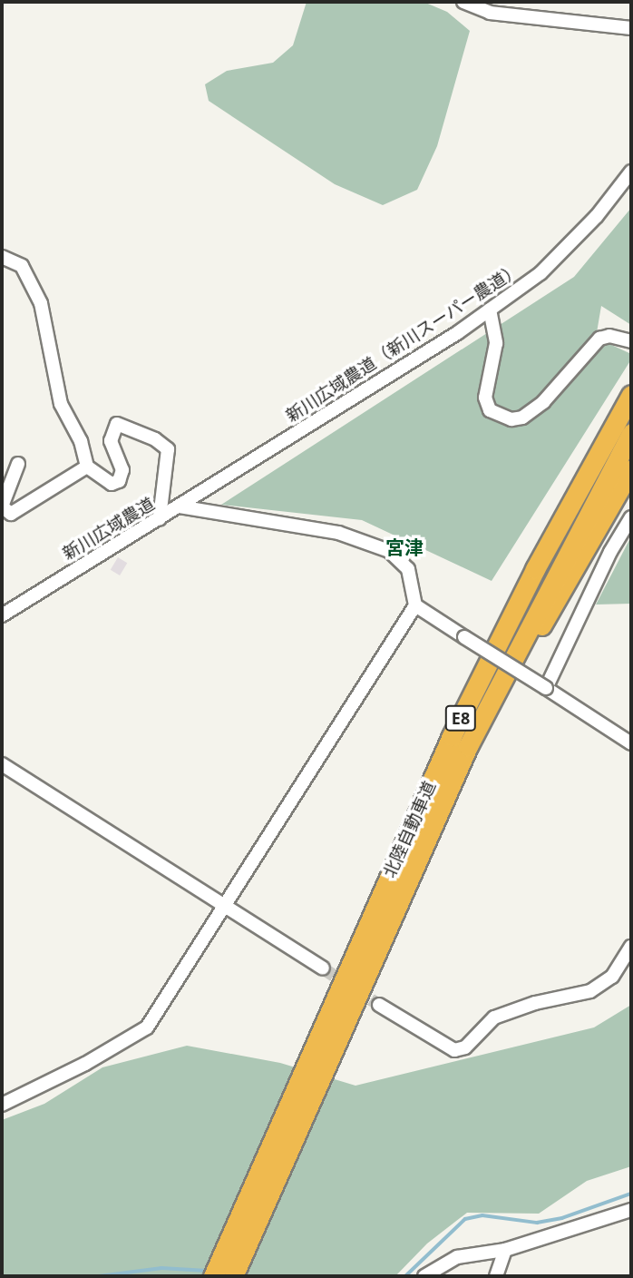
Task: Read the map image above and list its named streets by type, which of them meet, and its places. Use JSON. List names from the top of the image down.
{
  "streets": {
    "highway": ["E8", "北陸自動車道"],
    "street": ["新川広域農道（新川スーパー農道）", "新川広域農道"]
  },
  "crossings": [
    ["新川広域農道（新川スーパー農道）", "新川広域農道"]
  ],
  "districts": ["宮津"]
}
